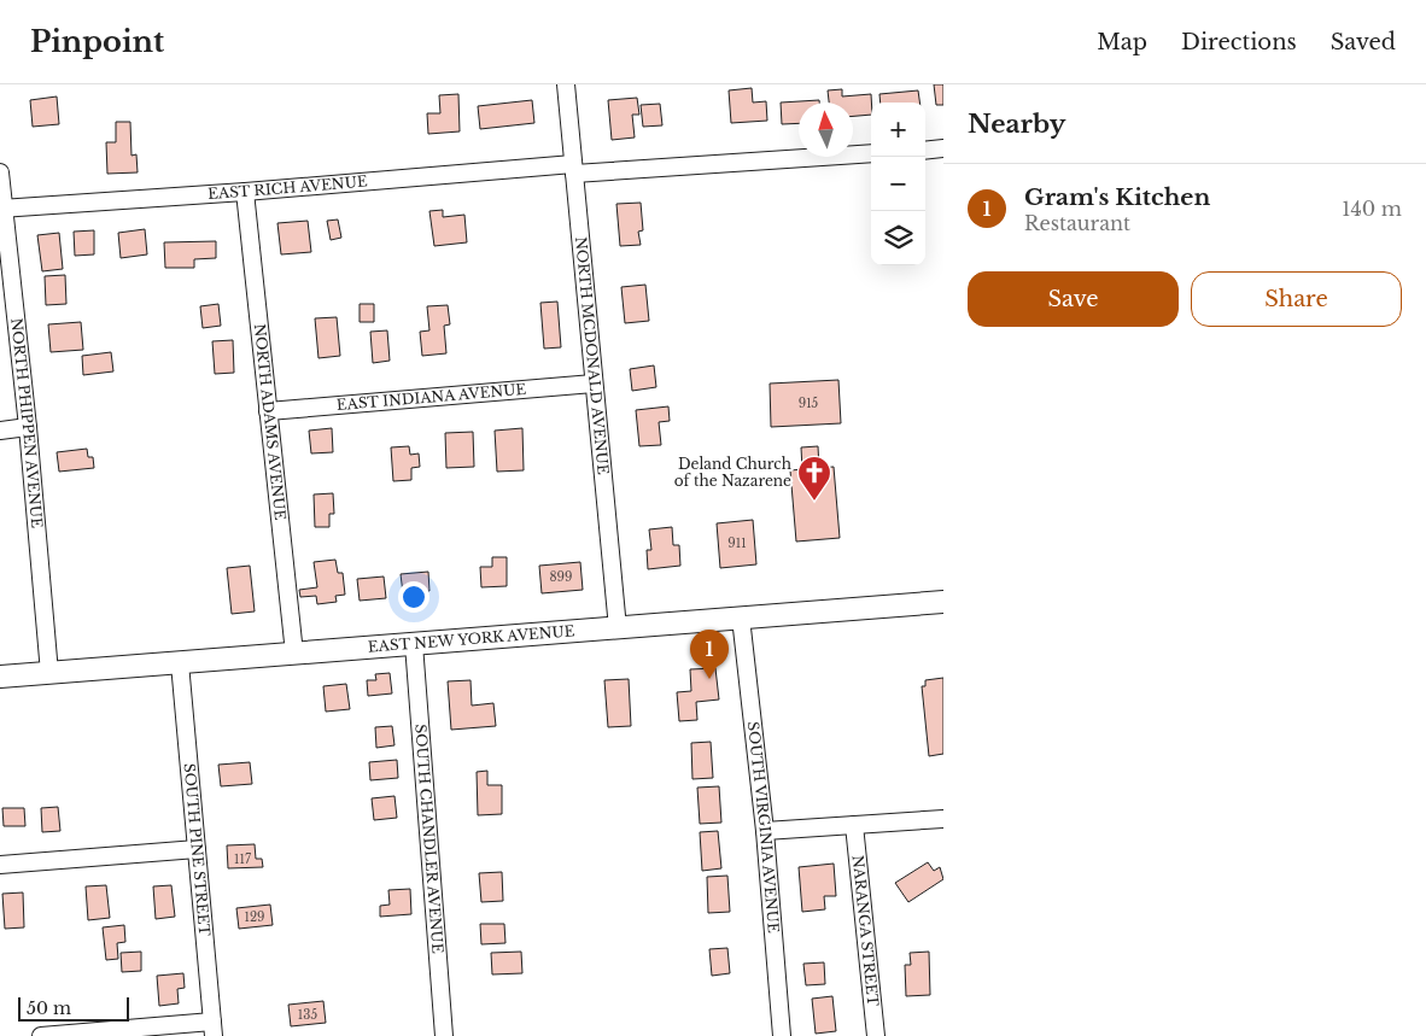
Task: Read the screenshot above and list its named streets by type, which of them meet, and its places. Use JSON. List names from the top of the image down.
{
  "streets": {
    "main road": ["EAST NEW YORK AVENUE"],
    "street": [
      "EAST RICH AVENUE",
      "NORTH MCDONALD AVENUE",
      "EAST INDIANA AVENUE",
      "NORTH PHIPPEN AVENUE",
      "NORTH ADAMS AVENUE",
      "SOUTH VIRGINIA AVENUE",
      "SOUTH CHANDLER AVENUE",
      "SOUTH PINE STREET",
      "NARANGA STREET"
    ]
  },
  "crossings": [
    ["EAST RICH AVENUE", "NORTH MCDONALD AVENUE"],
    ["EAST RICH AVENUE", "NORTH PHIPPEN AVENUE"],
    ["EAST RICH AVENUE", "NORTH ADAMS AVENUE"],
    ["NORTH MCDONALD AVENUE", "EAST INDIANA AVENUE"],
    ["NORTH MCDONALD AVENUE", "EAST NEW YORK AVENUE"],
    ["EAST INDIANA AVENUE", "NORTH ADAMS AVENUE"],
    ["NORTH PHIPPEN AVENUE", "EAST NEW YORK AVENUE"],
    ["NORTH ADAMS AVENUE", "EAST NEW YORK AVENUE"],
    ["EAST NEW YORK AVENUE", "SOUTH VIRGINIA AVENUE"],
    ["EAST NEW YORK AVENUE", "SOUTH CHANDLER AVENUE"],
    ["EAST NEW YORK AVENUE", "SOUTH PINE STREET"]
  ],
  "places": {
    "church": ["Deland Church of the Nazarene"]
  },
  "house_numbers": [
    "915",
    "911",
    "899",
    "117",
    "129",
    "135"
  ],
  "scale_bar": "50 m",
  "north": "top",
  "page": {
    "header": "Pinpoint",
    "nav": ["Map", "Directions", "Saved"],
    "heading": "Nearby",
    "map_buttons": ["+", "−"],
    "list": [
      {
        "mark": "1",
        "name": "Gram's Kitchen",
        "note": "Restaurant",
        "value": "140 m"
      }
    ],
    "buttons": ["Save", "Share"],
    "pins": "1",
    "scale": "50 m"
  }
}
